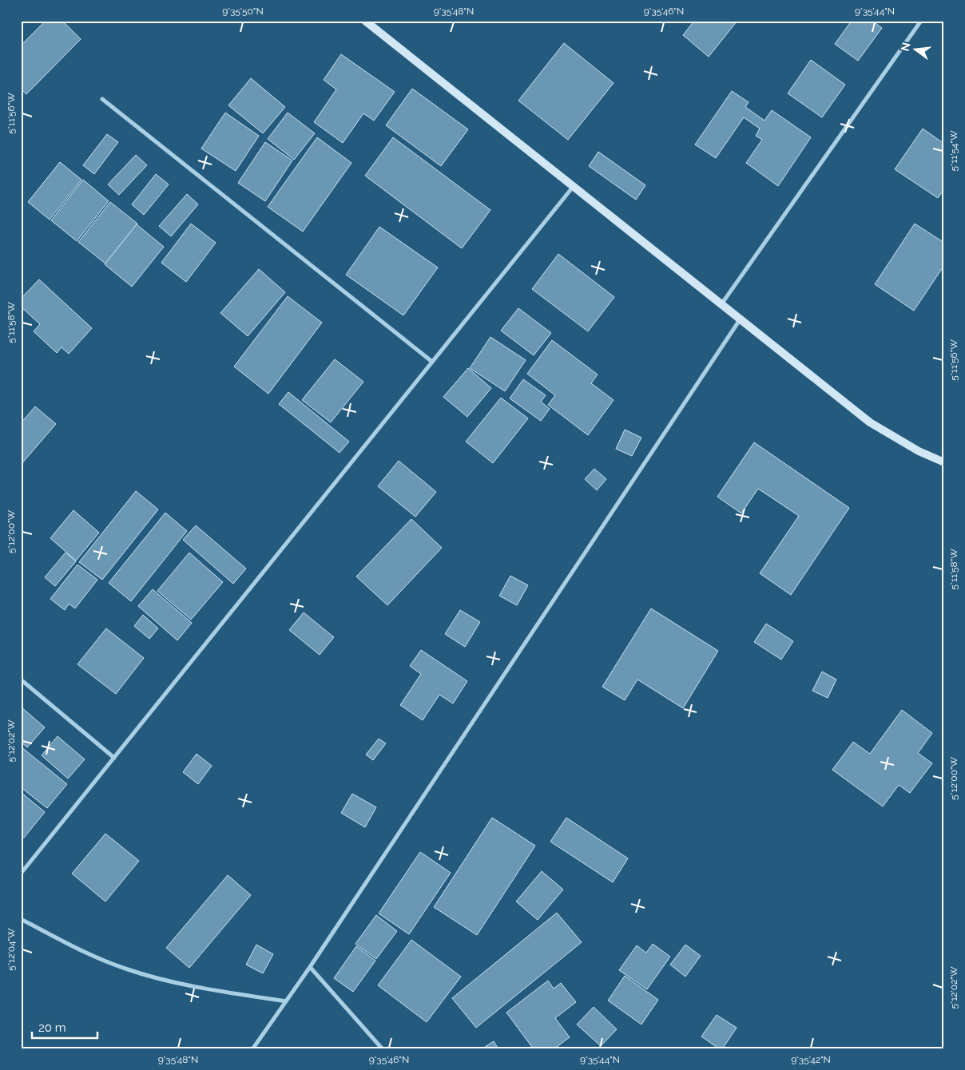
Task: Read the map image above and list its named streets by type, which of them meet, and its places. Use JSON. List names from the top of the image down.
{
  "scale_bar": "20 m",
  "north": "left",
  "coordinates": [
    "9°35'50\"N",
    "9°35'48\"N",
    "9°35'46\"N",
    "9°35'44\"N",
    "5°11'56\"W",
    "5°11'54\"W",
    "5°11'58\"W",
    "5°12'00\"W",
    "5°12'02\"W",
    "5°12'04\"W",
    "9°35'42\"N"
  ]
}
